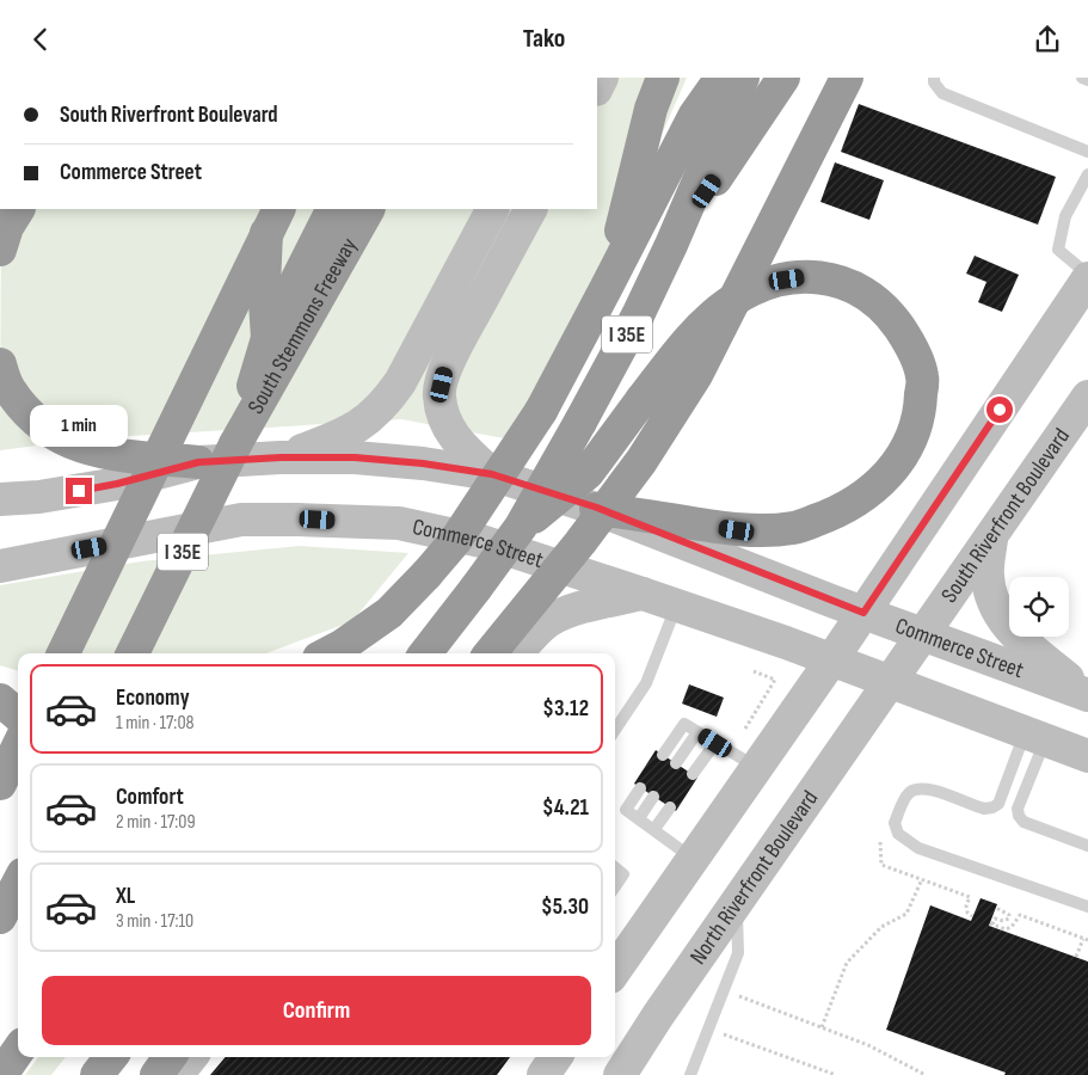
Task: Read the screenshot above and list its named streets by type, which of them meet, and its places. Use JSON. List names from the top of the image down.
{
  "streets": {
    "highway": ["South Stemmons Freeway", "I 35E"],
    "main road": ["South Riverfront Boulevard", "Commerce Street", "North Riverfront Boulevard"]
  },
  "crossings": [
    ["South Riverfront Boulevard", "Commerce Street"],
    ["South Riverfront Boulevard", "North Riverfront Boulevard"],
    ["Commerce Street", "North Riverfront Boulevard"]
  ],
  "page": {
    "header": "Tako",
    "banner": ["South Riverfront Boulevard", "Commerce Street"],
    "bubble": "1 min",
    "list": [
      {
        "name": "Economy",
        "note": "1 min · 17:08",
        "value": "$3.12"
      },
      {
        "name": "Comfort",
        "note": "2 min · 17:09",
        "value": "$4.21"
      },
      {
        "name": "XL",
        "note": "3 min · 17:10",
        "value": "$5.30"
      }
    ],
    "buttons": "Confirm"
  }
}
